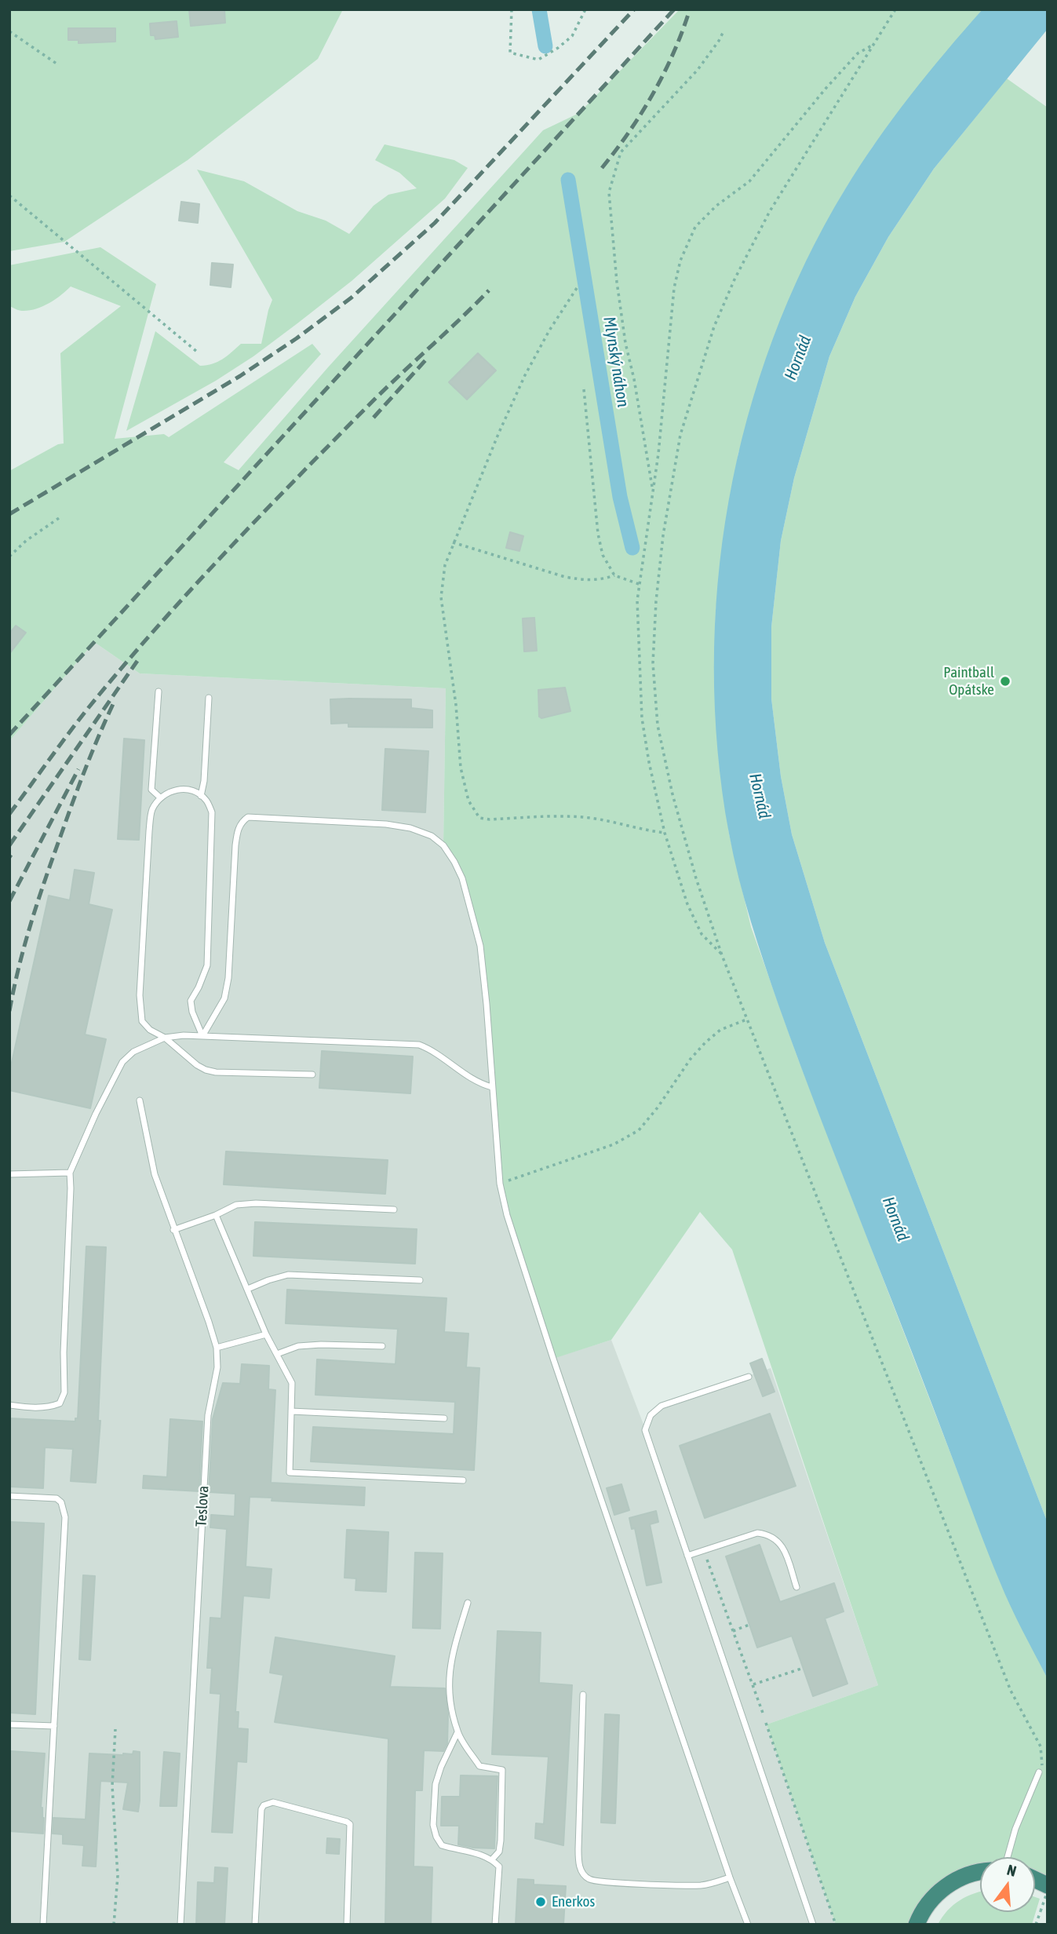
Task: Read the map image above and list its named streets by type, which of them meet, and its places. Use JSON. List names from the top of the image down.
{
  "streets": {
    "lane": ["Teslova"]
  },
  "water": ["Hornád", "Mlynský náhon"],
  "places": ["Paintball Opátske", "Enerkos"],
  "north": "top"
}
